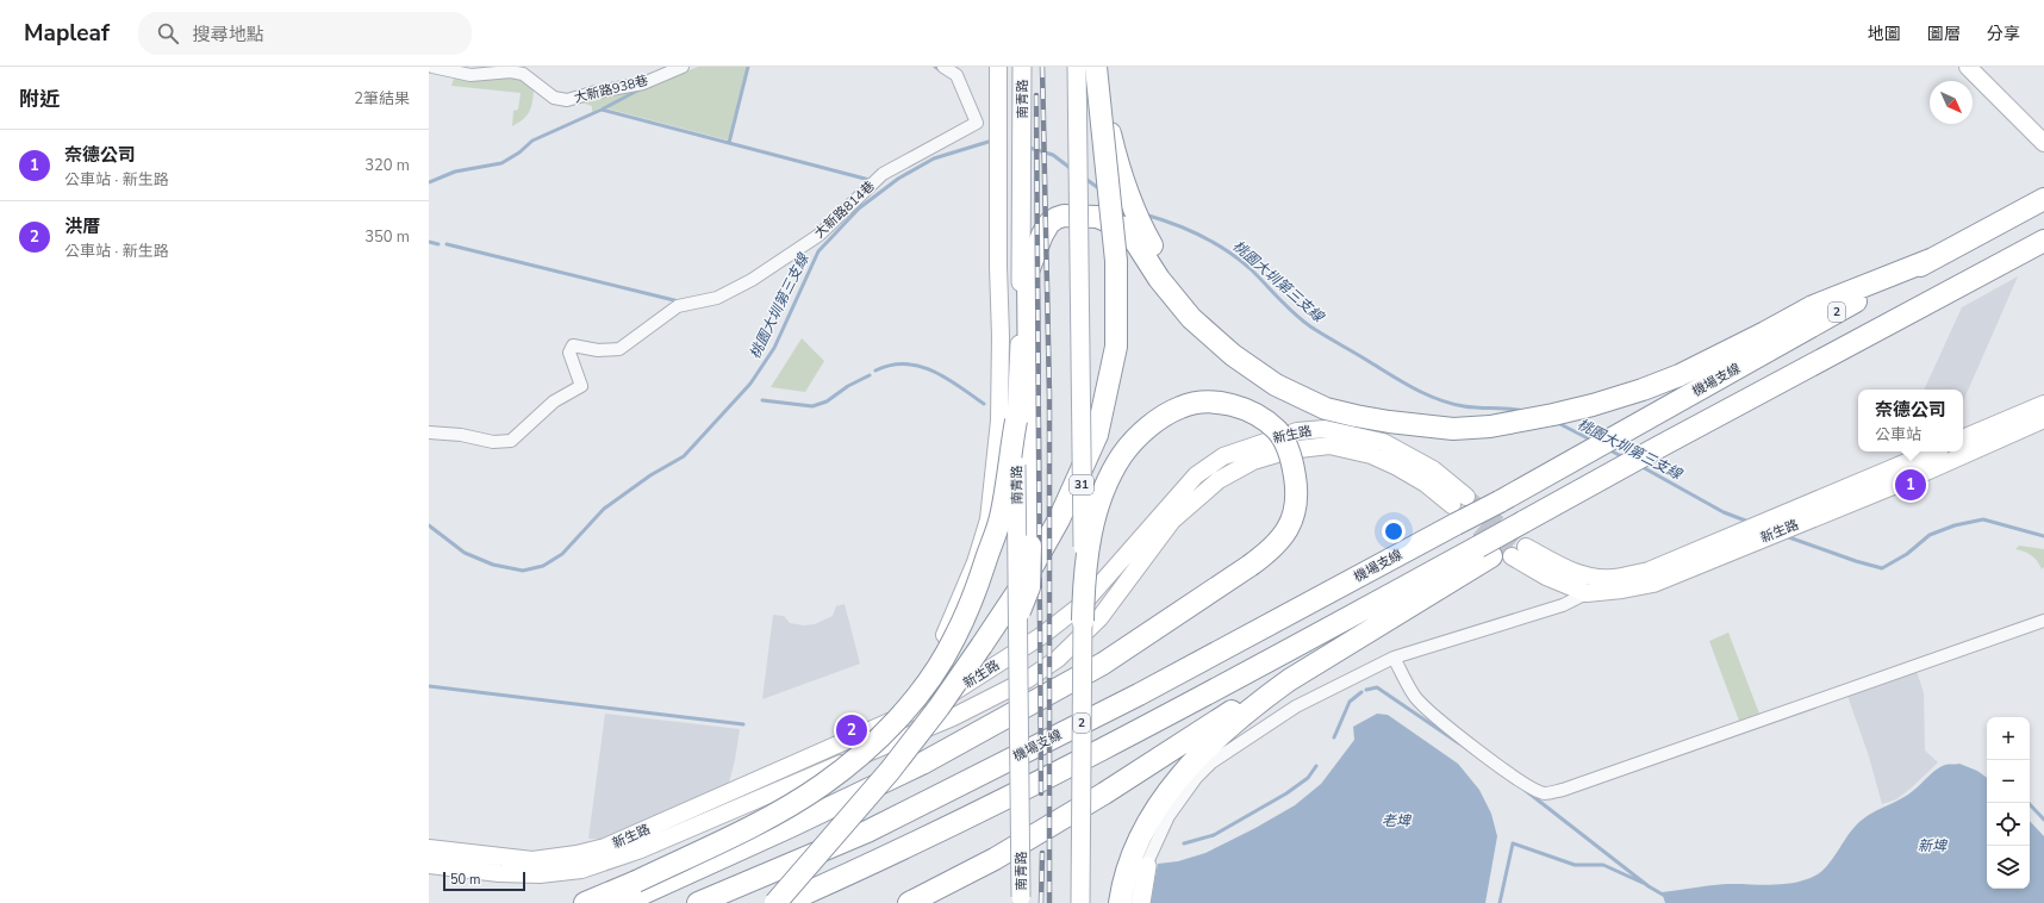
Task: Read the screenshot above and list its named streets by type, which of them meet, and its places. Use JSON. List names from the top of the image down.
{
  "streets": {
    "highway": ["2", "機場支線"],
    "main road": ["南青路", "新生路", "31"],
    "street": ["大新路938巷", "大新路814巷"]
  },
  "crossings": [
    ["南青路", "機場支線"],
    ["南青路", "新生路"],
    ["機場支線", "新生路"]
  ],
  "water": ["桃園大圳第三支線", "老埤", "新埤"],
  "scale_bar": "50 m",
  "north": "bottom right",
  "page": {
    "header": "Mapleaf",
    "search": "搜尋地點",
    "nav": ["地圖", "圖層", "分享"],
    "heading": ["附近", "2筆結果"],
    "list": [
      {
        "mark": "1",
        "name": "奈德公司",
        "note": "公車站 · 新生路",
        "value": "320 m"
      },
      {
        "mark": "2",
        "name": "洪厝",
        "note": "公車站 · 新生路",
        "value": "350 m"
      }
    ],
    "popup": ["奈德公司", "公車站"],
    "pins": ["1", "2"],
    "map_buttons": ["+", "−"],
    "scale": "50 m"
  }
}
